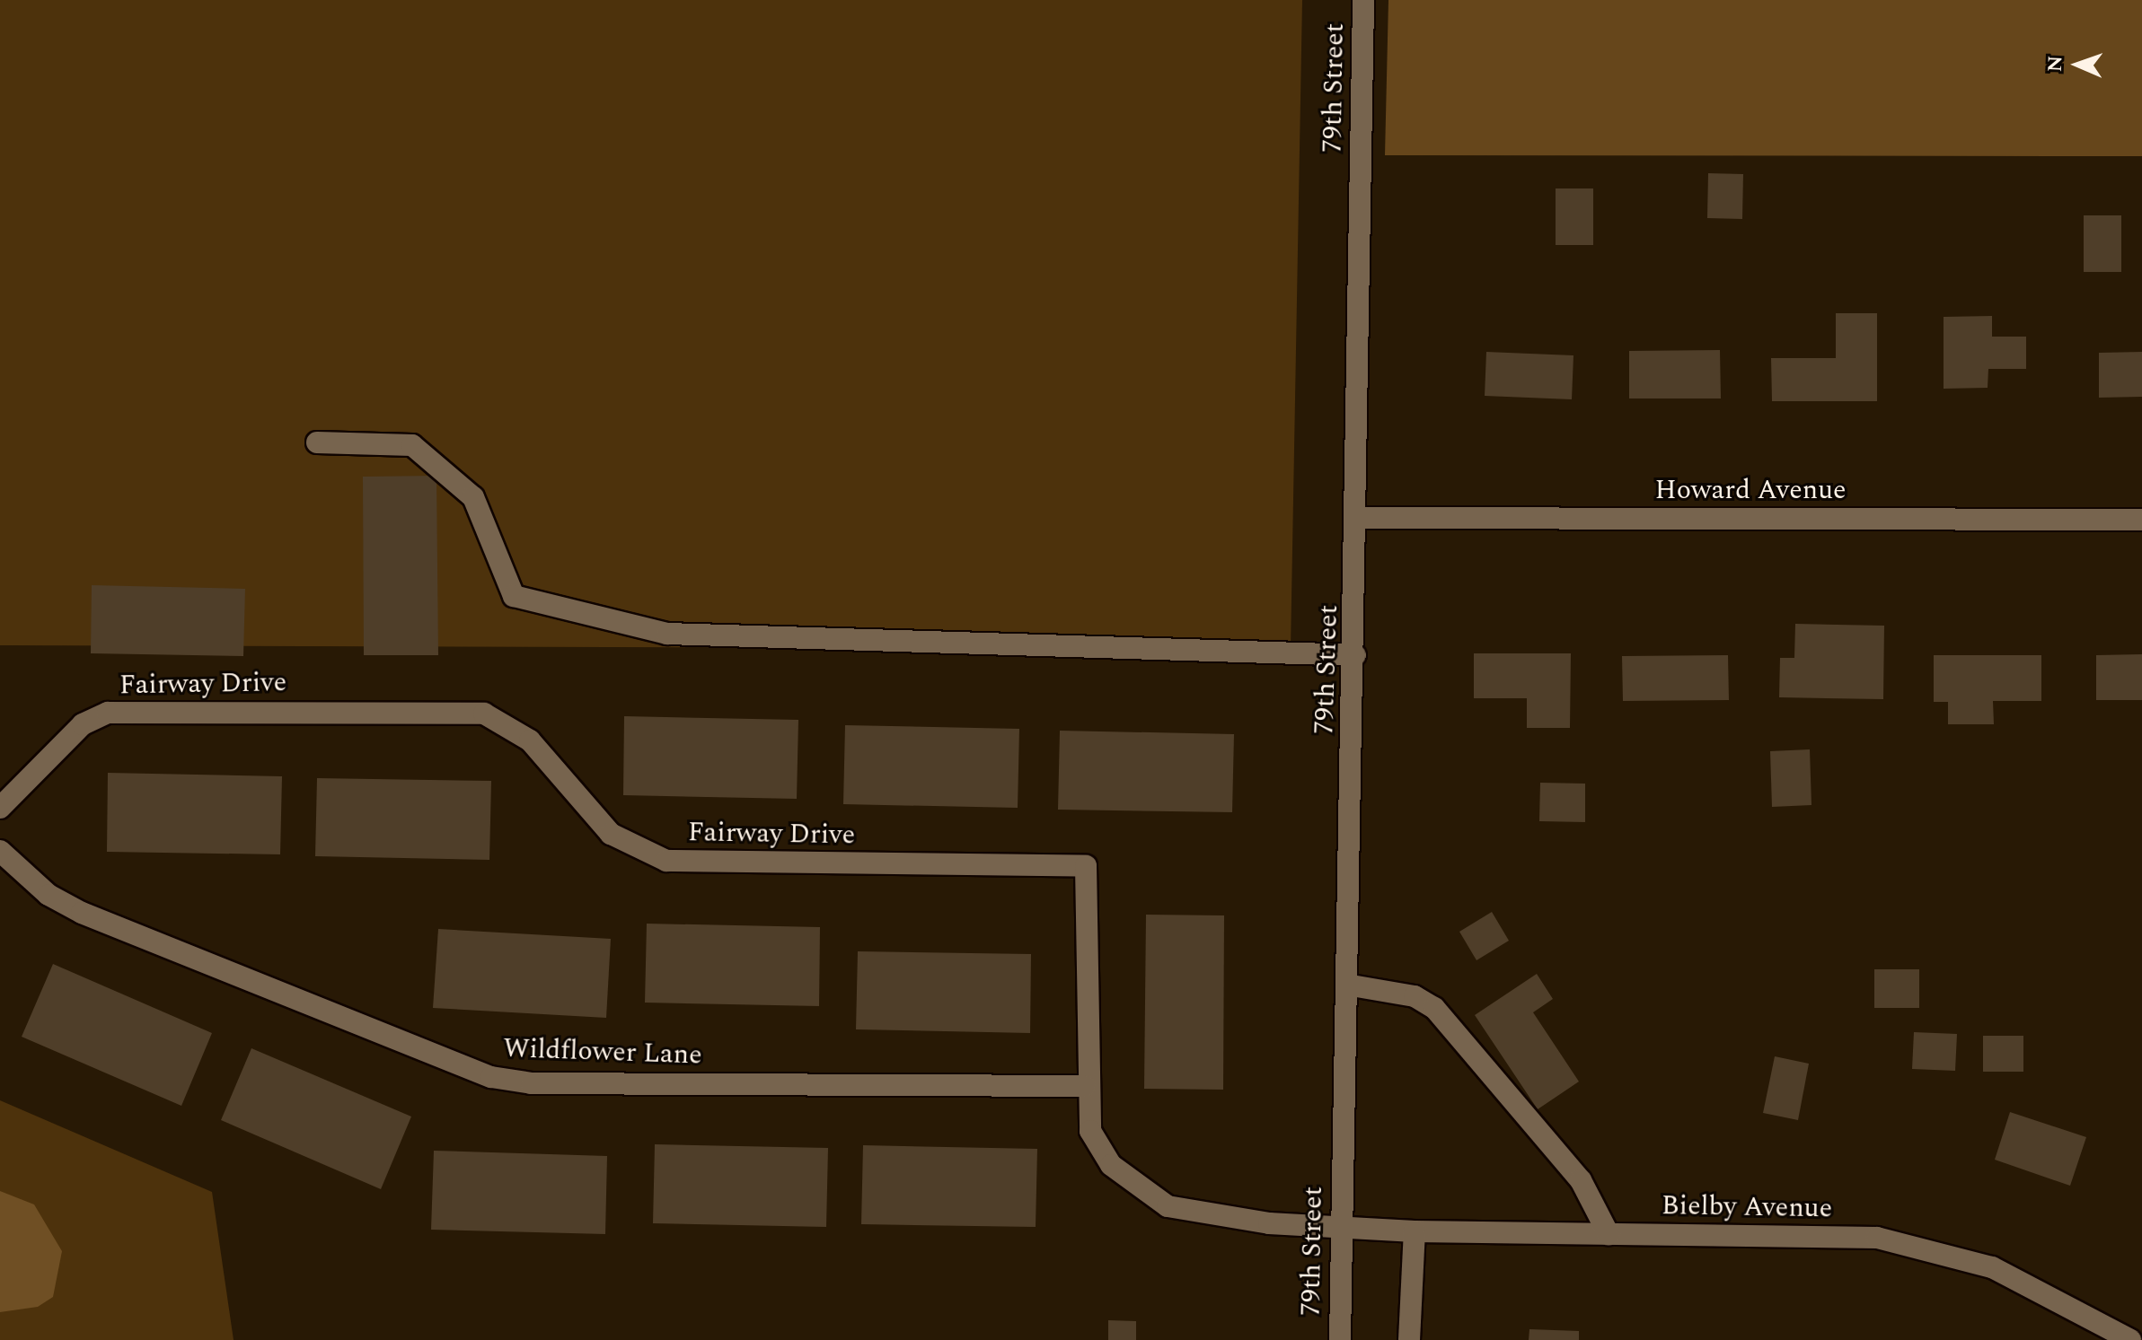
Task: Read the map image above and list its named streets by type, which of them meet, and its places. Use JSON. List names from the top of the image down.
{
  "streets": {
    "street": [
      "79th Street",
      "Howard Avenue",
      "Fairway Drive",
      "Wildflower Lane",
      "Bielby Avenue"
    ]
  },
  "crossings": [
    ["79th Street", "Howard Avenue"],
    ["79th Street", "Fairway Drive"],
    ["79th Street", "Bielby Avenue"],
    ["Fairway Drive", "Wildflower Lane"],
    ["Fairway Drive", "Bielby Avenue"]
  ],
  "north": "left"
}
